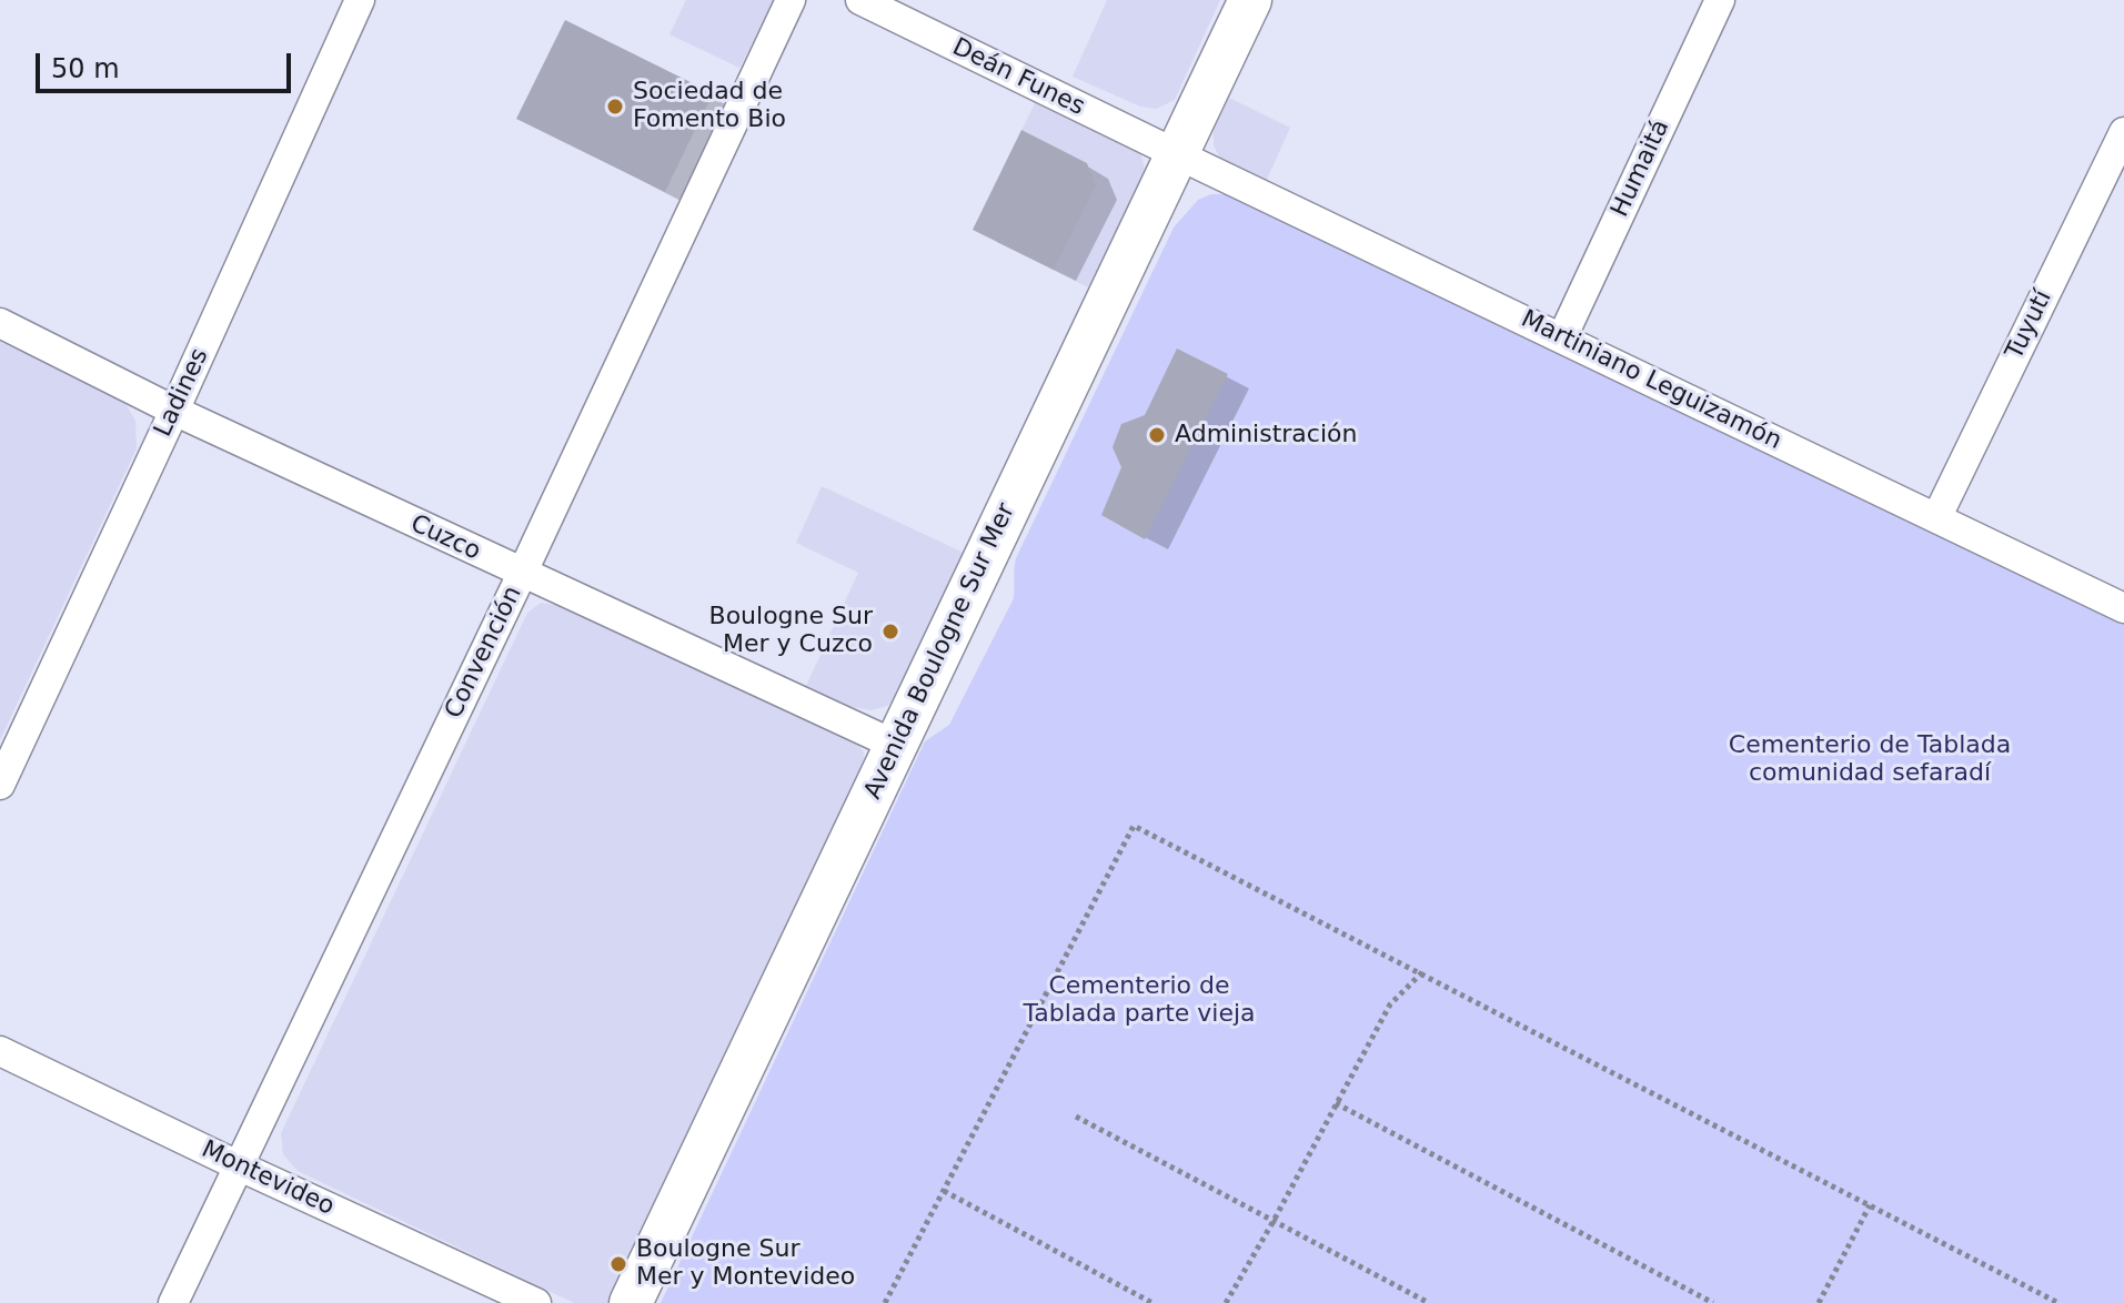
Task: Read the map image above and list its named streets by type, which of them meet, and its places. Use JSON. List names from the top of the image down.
{
  "streets": {
    "main road": ["Avenida Boulogne Sur Mer"],
    "street": [
      "Deán Funes",
      "Humaitá",
      "Tuyutí",
      "Martiniano Leguizamón",
      "Ladines",
      "Cuzco",
      "Convención",
      "Montevideo"
    ]
  },
  "crossings": [
    ["Deán Funes", "Martiniano Leguizamón"],
    ["Deán Funes", "Avenida Boulogne Sur Mer"],
    ["Humaitá", "Martiniano Leguizamón"],
    ["Tuyutí", "Martiniano Leguizamón"],
    ["Martiniano Leguizamón", "Avenida Boulogne Sur Mer"],
    ["Ladines", "Cuzco"],
    ["Cuzco", "Avenida Boulogne Sur Mer"],
    ["Cuzco", "Convención"],
    ["Convención", "Montevideo"]
  ],
  "parks": ["Cementerio de Tablada comunidad sefaradí", "Cementerio de Tablada parte vieja"],
  "places": [
    "Sociedad de Fomento Bio",
    "Administración",
    "Boulogne Sur Mer y Cuzco",
    "Boulogne Sur Mer y Montevideo"
  ],
  "scale_bar": "50 m"
}
